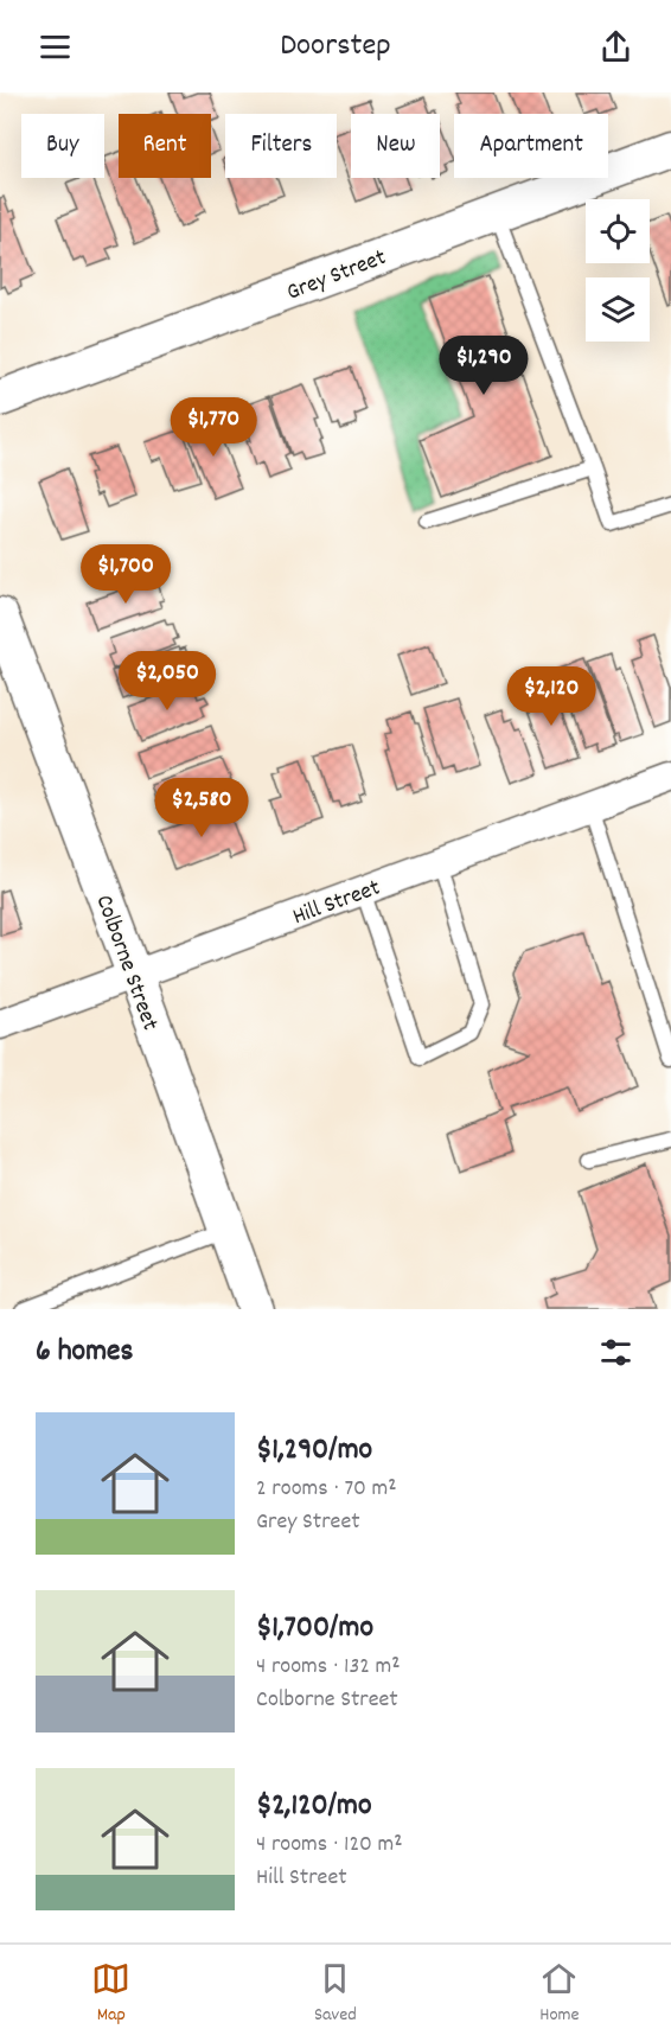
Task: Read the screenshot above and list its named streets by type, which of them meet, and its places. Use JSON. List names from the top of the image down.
{
  "streets": {
    "street": ["Grey Street", "Hill Street", "Colborne Street"]
  },
  "crossings": [
    ["Hill Street", "Colborne Street"]
  ],
  "page": {
    "header": "Doorstep",
    "chip": [
      "Buy",
      "Rent",
      "Filters",
      "New",
      "Apartment"
    ],
    "price": [
      "$1,290",
      "$1,770",
      "$1,700",
      "$2,050",
      "$2,120",
      "$2,580"
    ],
    "heading": "6 homes",
    "list": [
      {
        "name": "$1,290/mo",
        "note": "2 rooms · 70 m² · Grey Street"
      },
      {
        "name": "$1,700/mo",
        "note": "4 rooms · 132 m² · Colborne Street"
      },
      {
        "name": "$2,120/mo",
        "note": "4 rooms · 120 m² · Hill Street"
      }
    ],
    "tabs": ["Map", "Saved", "Home"]
  }
}
